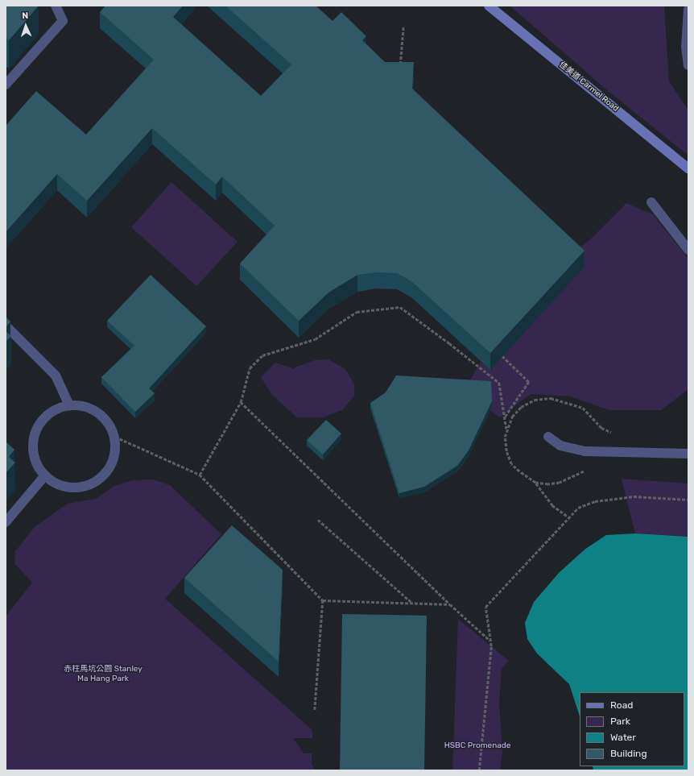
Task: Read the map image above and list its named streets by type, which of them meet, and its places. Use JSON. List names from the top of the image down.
{
  "streets": {
    "street": ["佳美道 Carmel Road"]
  },
  "parks": ["赤柱馬坑公園 Stanley Ma Hang Park", "HSBC Promenade"],
  "legend": [
    "Road",
    "Park",
    "Water",
    "Building"
  ],
  "north": "top"
}
